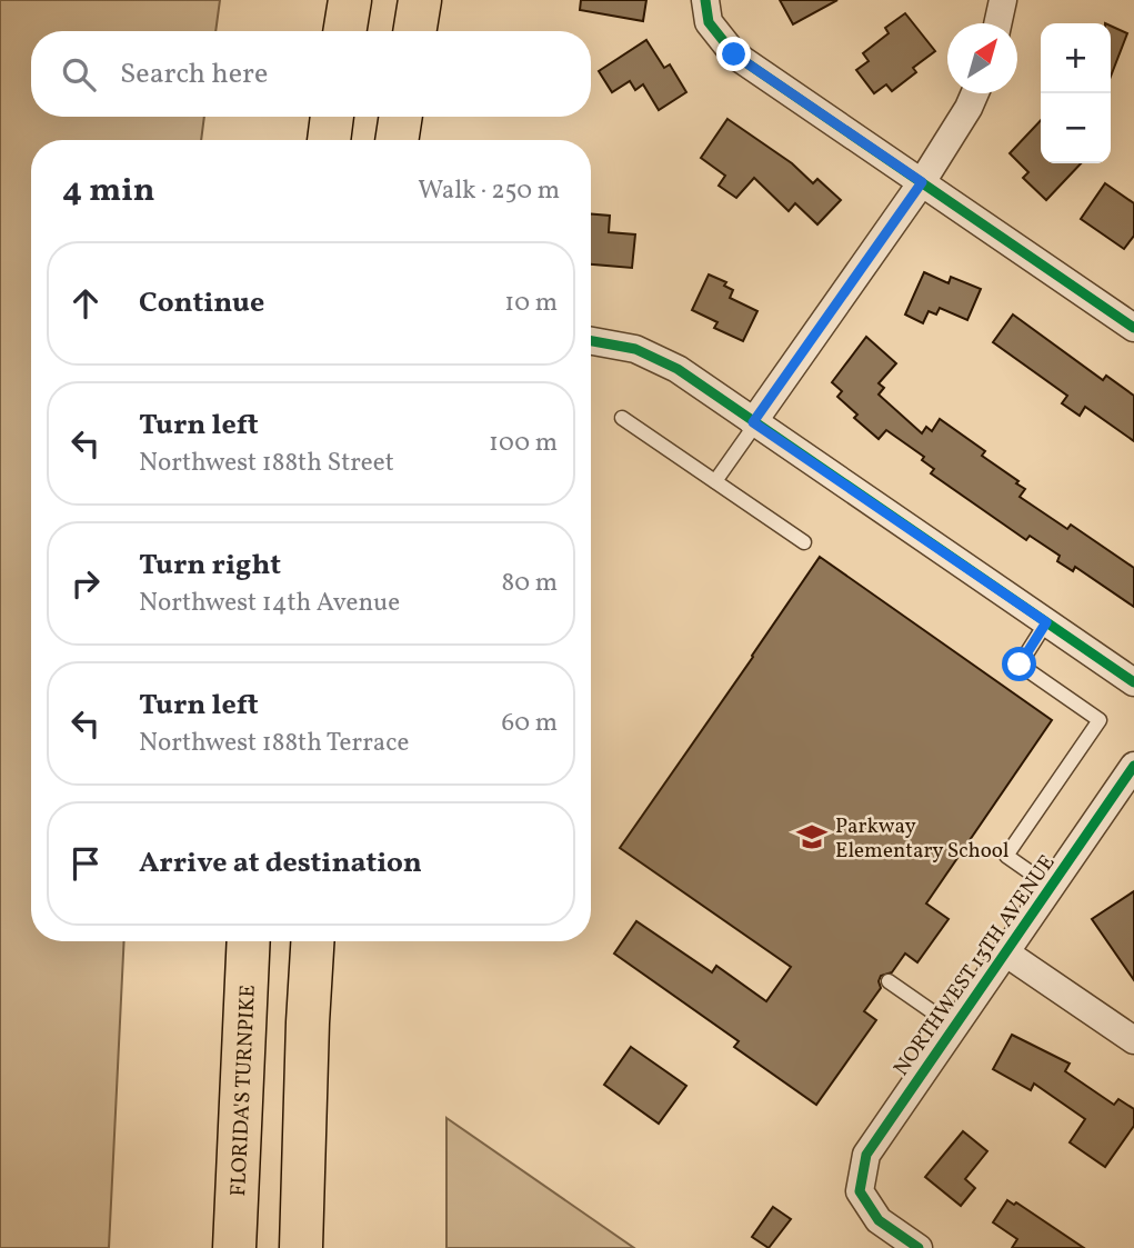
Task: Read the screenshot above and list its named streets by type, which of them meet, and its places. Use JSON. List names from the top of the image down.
{
  "streets": {
    "highway": ["FLORIDA'S TURNPIKE"],
    "street": ["NORTHWEST 13TH AVENUE"]
  },
  "places": {
    "school or university": ["Parkway Elementary School"]
  },
  "north": "top right",
  "page": {
    "map_buttons": ["+", "−"],
    "search": "Search here",
    "heading": ["4 min", "Walk · 250 m"],
    "list": [
      ["Continue", "10 m"],
      ["Turn left", "Northwest 188th Street", "100 m"],
      ["Turn right", "Northwest 14th Avenue", "80 m"],
      ["Turn left", "Northwest 188th Terrace", "60 m"],
      "Arrive at destination"
    ]
  }
}
